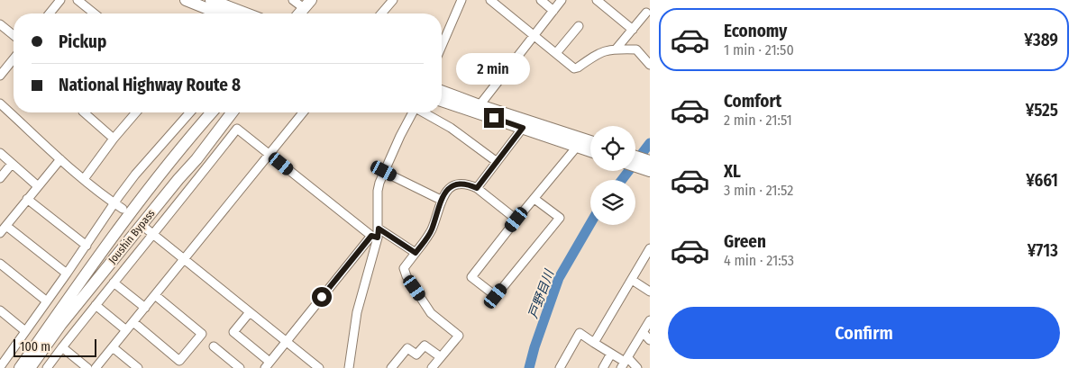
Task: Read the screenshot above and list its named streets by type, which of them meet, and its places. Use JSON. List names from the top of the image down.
{
  "streets": {
    "highway": ["Joushin Bypass"]
  },
  "water": ["戸野目川"],
  "scale_bar": "100 m",
  "page": {
    "list": [
      {
        "name": "Economy",
        "note": "1 min · 21:50",
        "value": "¥389"
      },
      {
        "name": "Comfort",
        "note": "2 min · 21:51",
        "value": "¥525"
      },
      {
        "name": "XL",
        "note": "3 min · 21:52",
        "value": "¥661"
      },
      {
        "name": "Green",
        "note": "4 min · 21:53",
        "value": "¥713"
      }
    ],
    "banner": ["Pickup", "National Highway Route 8"],
    "bubble": "2 min",
    "buttons": "Confirm",
    "scale": "100 m"
  }
}
